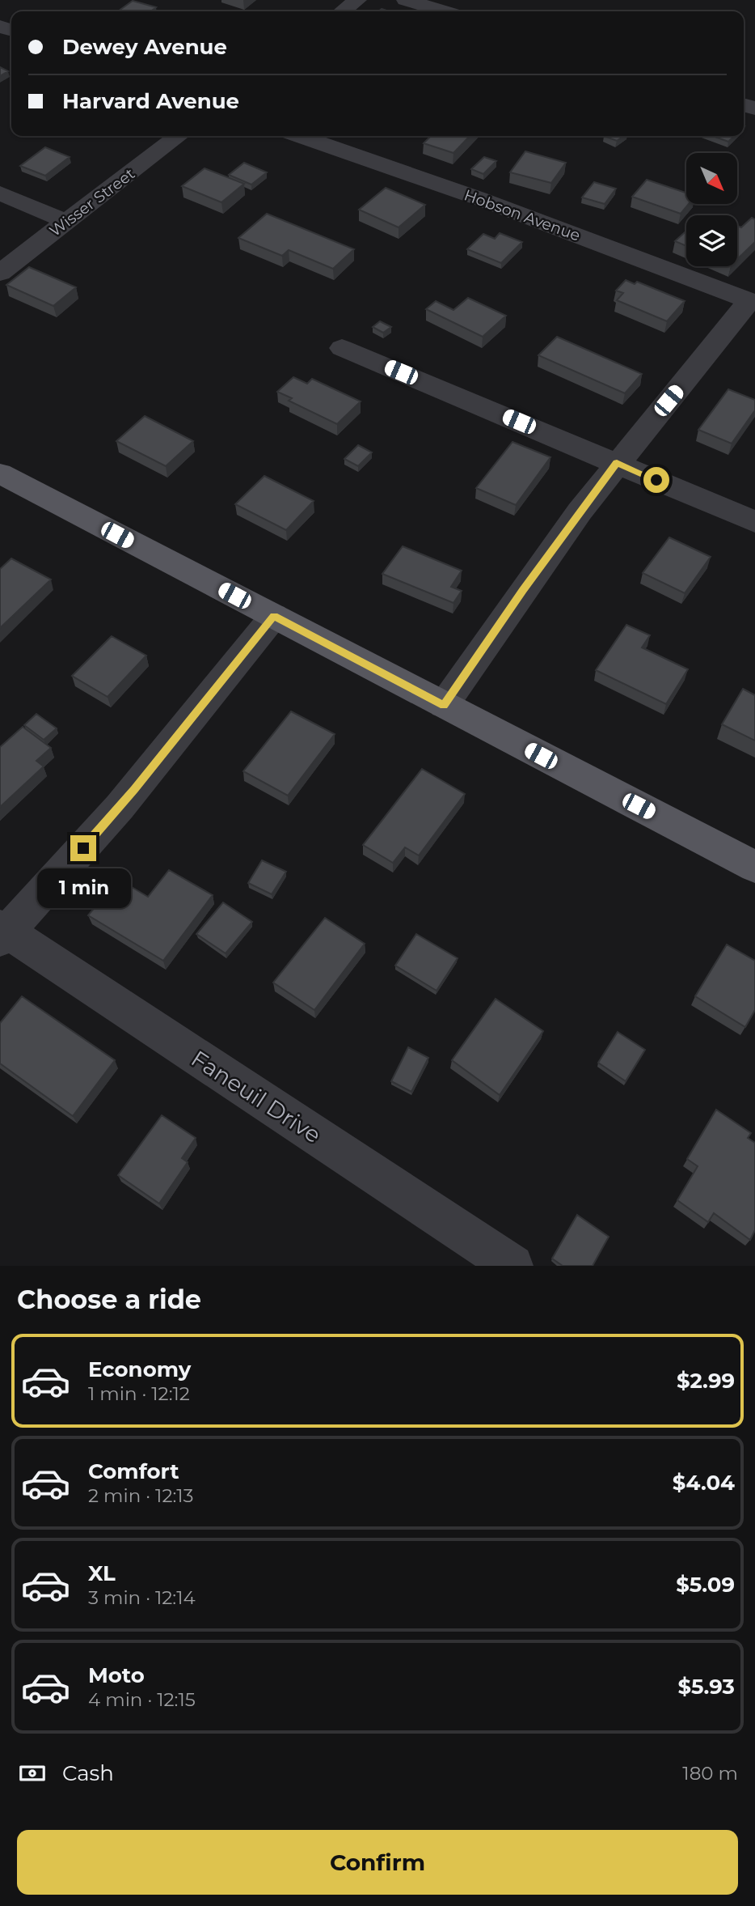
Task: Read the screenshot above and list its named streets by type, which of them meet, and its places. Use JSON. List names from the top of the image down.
{
  "streets": {
    "street": ["Wisser Street", "Hobson Avenue", "Faneuil Drive"]
  },
  "north": "bottom right",
  "page": {
    "banner": ["Dewey Avenue", "Harvard Avenue"],
    "bubble": "1 min",
    "heading": "Choose a ride",
    "list": [
      {
        "name": "Economy",
        "note": "1 min · 12:12",
        "value": "$2.99"
      },
      {
        "name": "Comfort",
        "note": "2 min · 12:13",
        "value": "$4.04"
      },
      {
        "name": "XL",
        "note": "3 min · 12:14",
        "value": "$5.09"
      },
      {
        "name": "Moto",
        "note": "4 min · 12:15",
        "value": "$5.93"
      }
    ],
    "pay": ["Cash", "180 m"],
    "buttons": "Confirm"
  }
}
